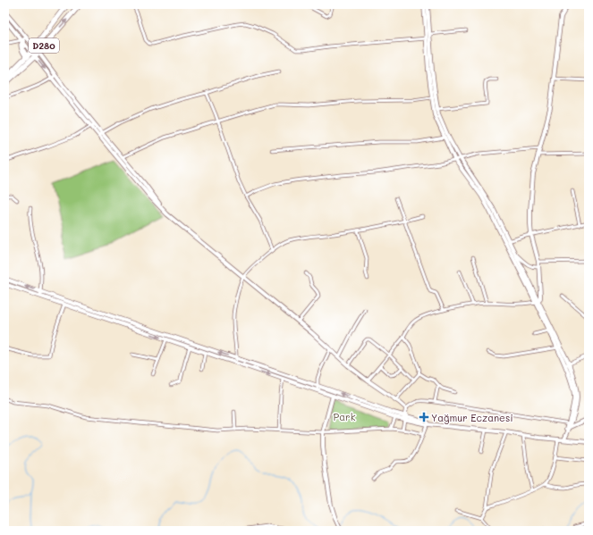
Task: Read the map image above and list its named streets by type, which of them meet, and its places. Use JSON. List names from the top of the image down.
{
  "streets": {
    "highway": ["D280"]
  },
  "parks": ["Park"],
  "places": {
    "health": ["Yağmur Eczanesi"]
  }
}
